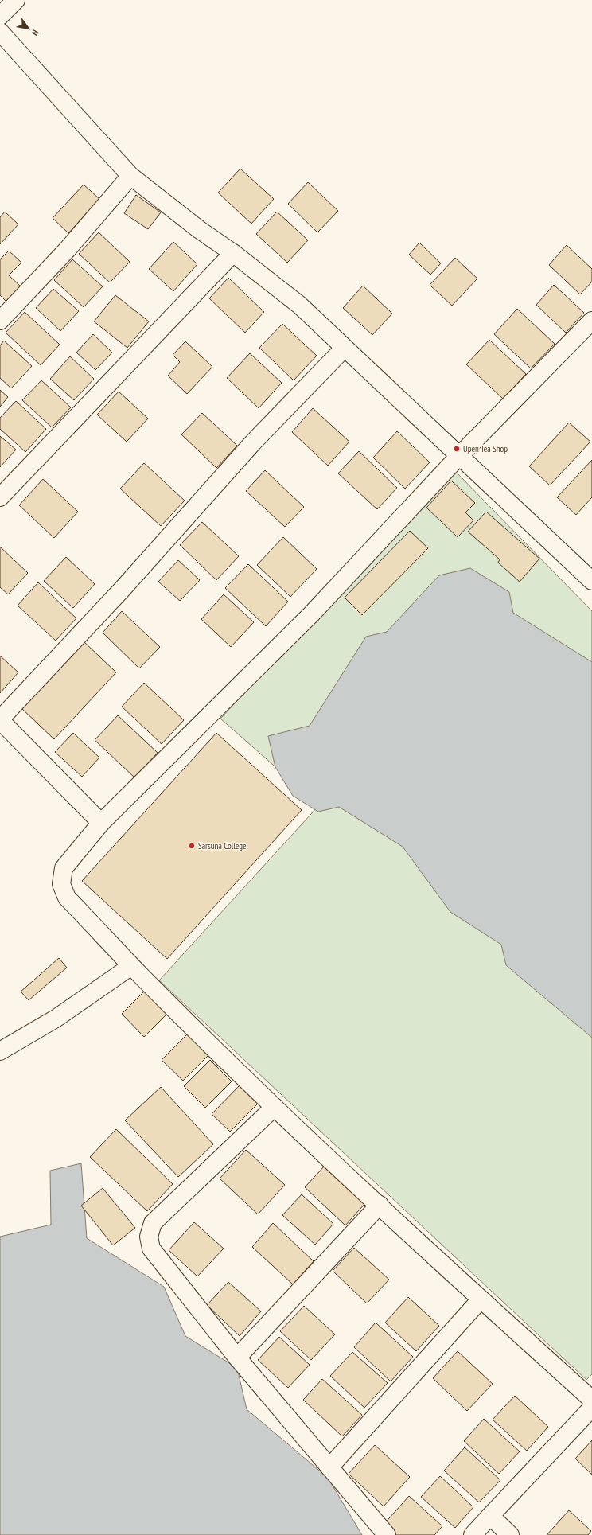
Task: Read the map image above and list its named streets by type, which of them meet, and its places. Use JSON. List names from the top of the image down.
{
  "places": ["Upen Tea Shop", "Sarsuna College"],
  "north": "bottom right"
}
